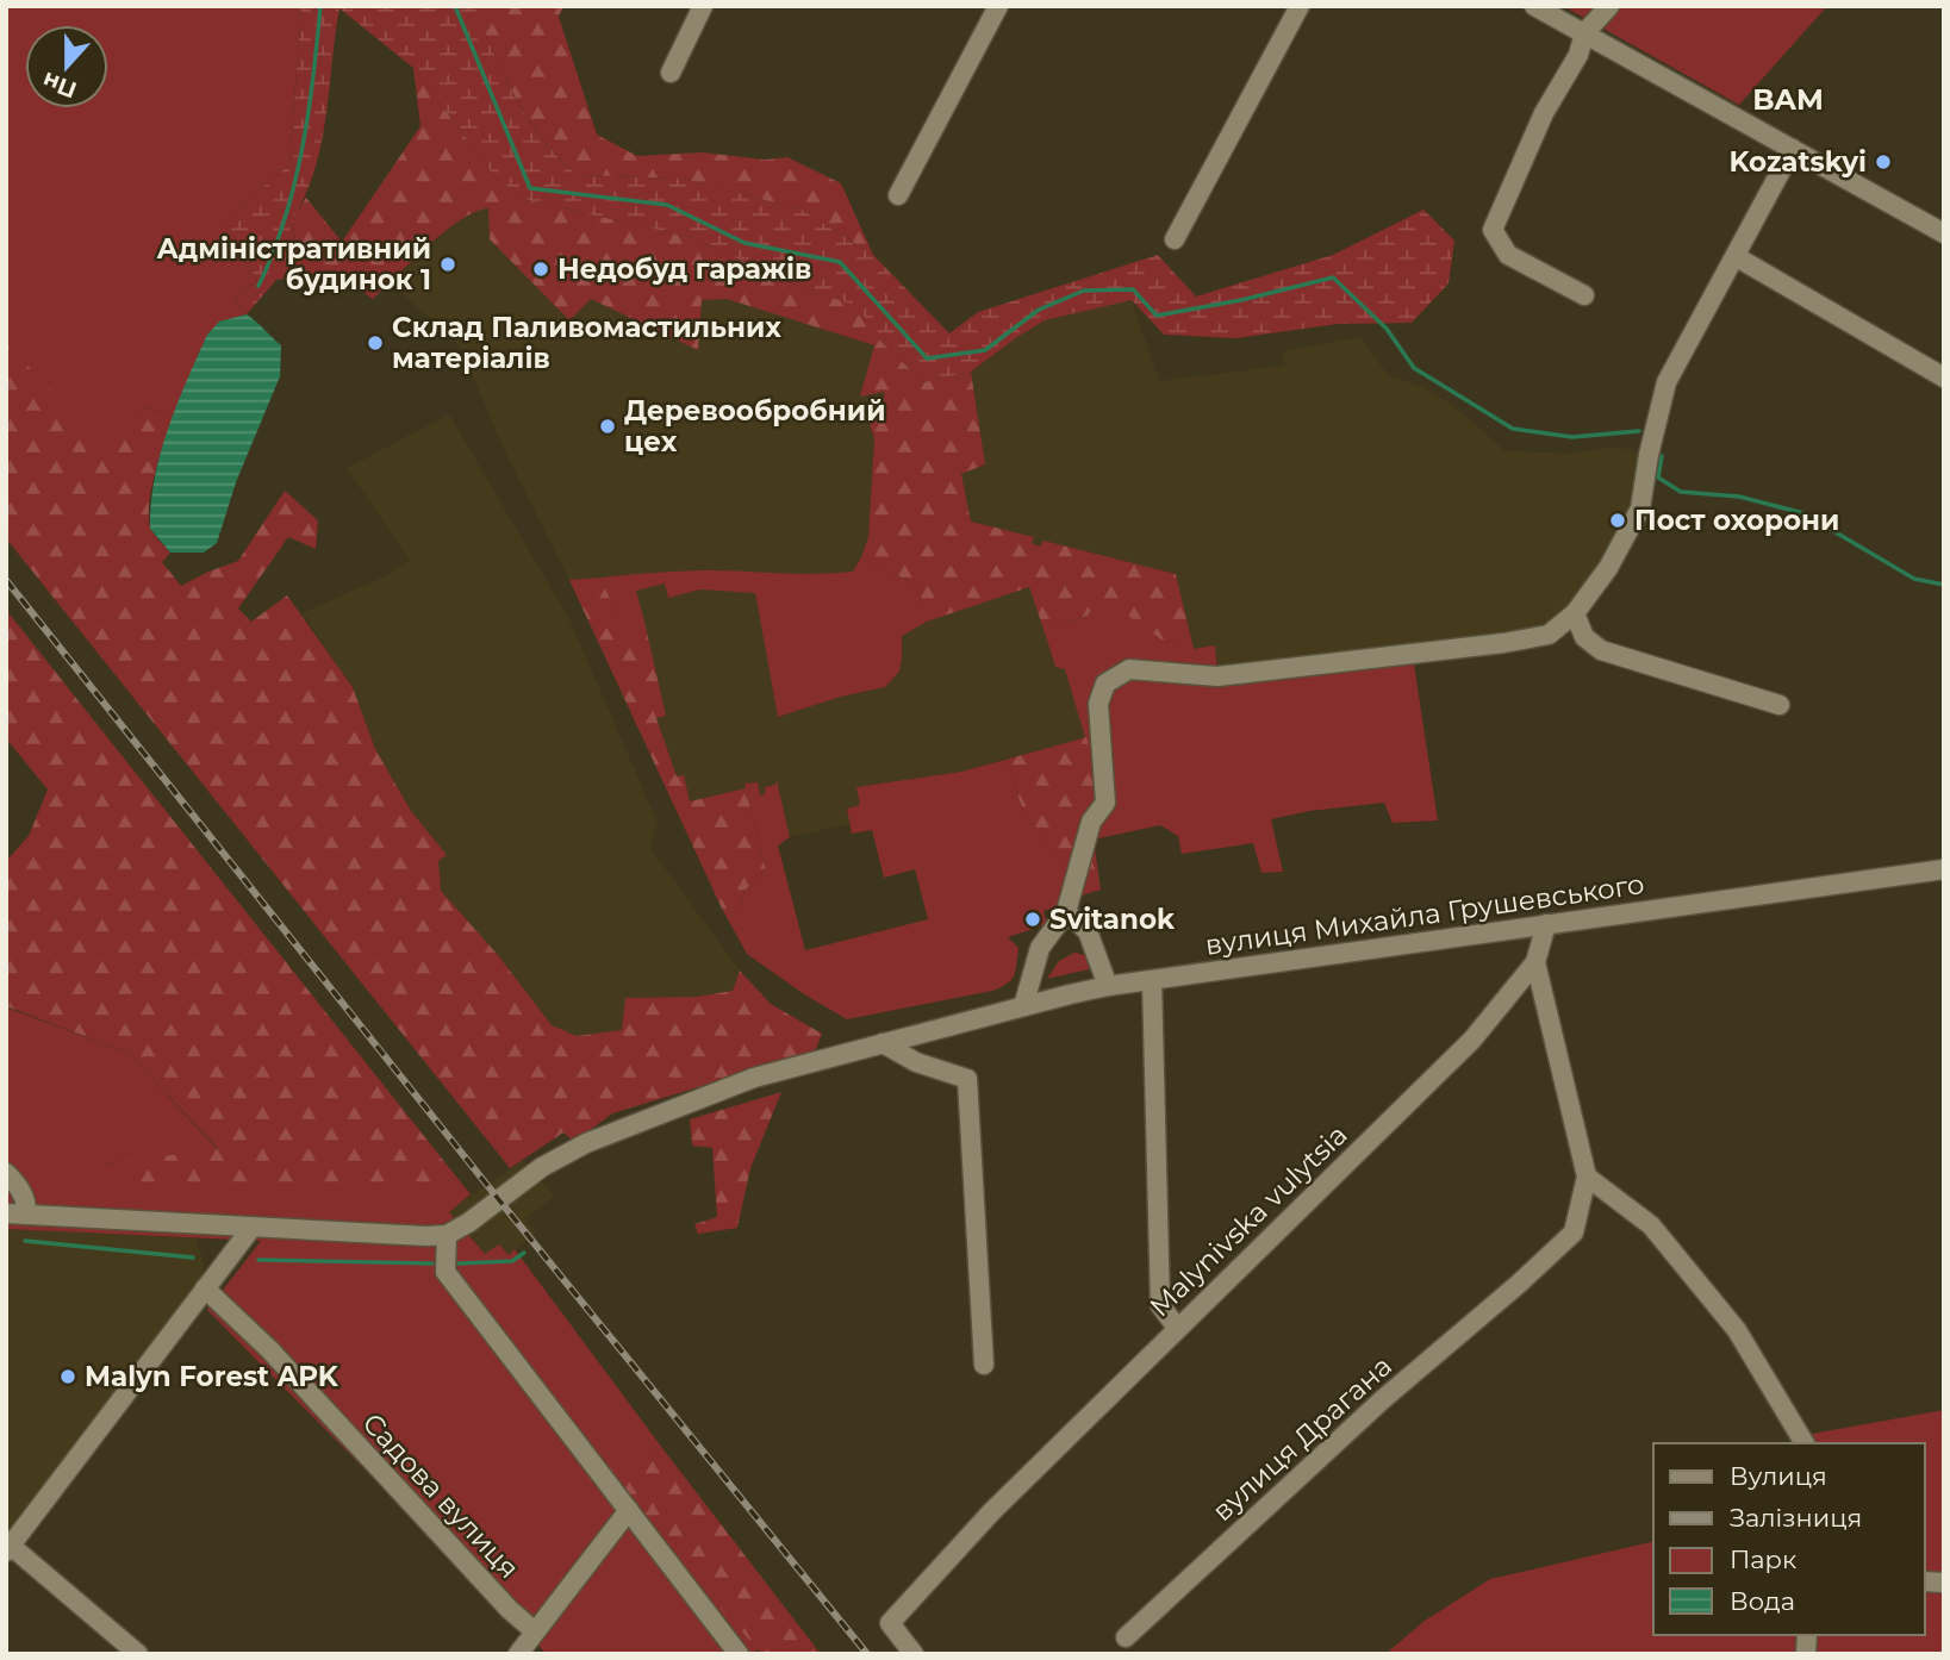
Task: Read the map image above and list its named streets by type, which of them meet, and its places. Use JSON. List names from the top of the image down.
{
  "streets": {
    "street": [
      "вулиця Михайла Грушевського",
      "Malynivska vulytsia",
      "вулиця Драгана",
      "Садова вулиця"
    ]
  },
  "districts": ["BAM"],
  "places": [
    "Kozatskyi",
    "Адміністративний будинок 1",
    "Недобуд гаражів",
    "Склад Паливомастильних матеріалів",
    "Деревообробний цех",
    "Пост охорони",
    "Svitanok",
    "Malyn Forest APK"
  ],
  "legend": [
    "Вулиця",
    "Залізниця",
    "Парк",
    "Вода"
  ],
  "north": "bottom"
}
